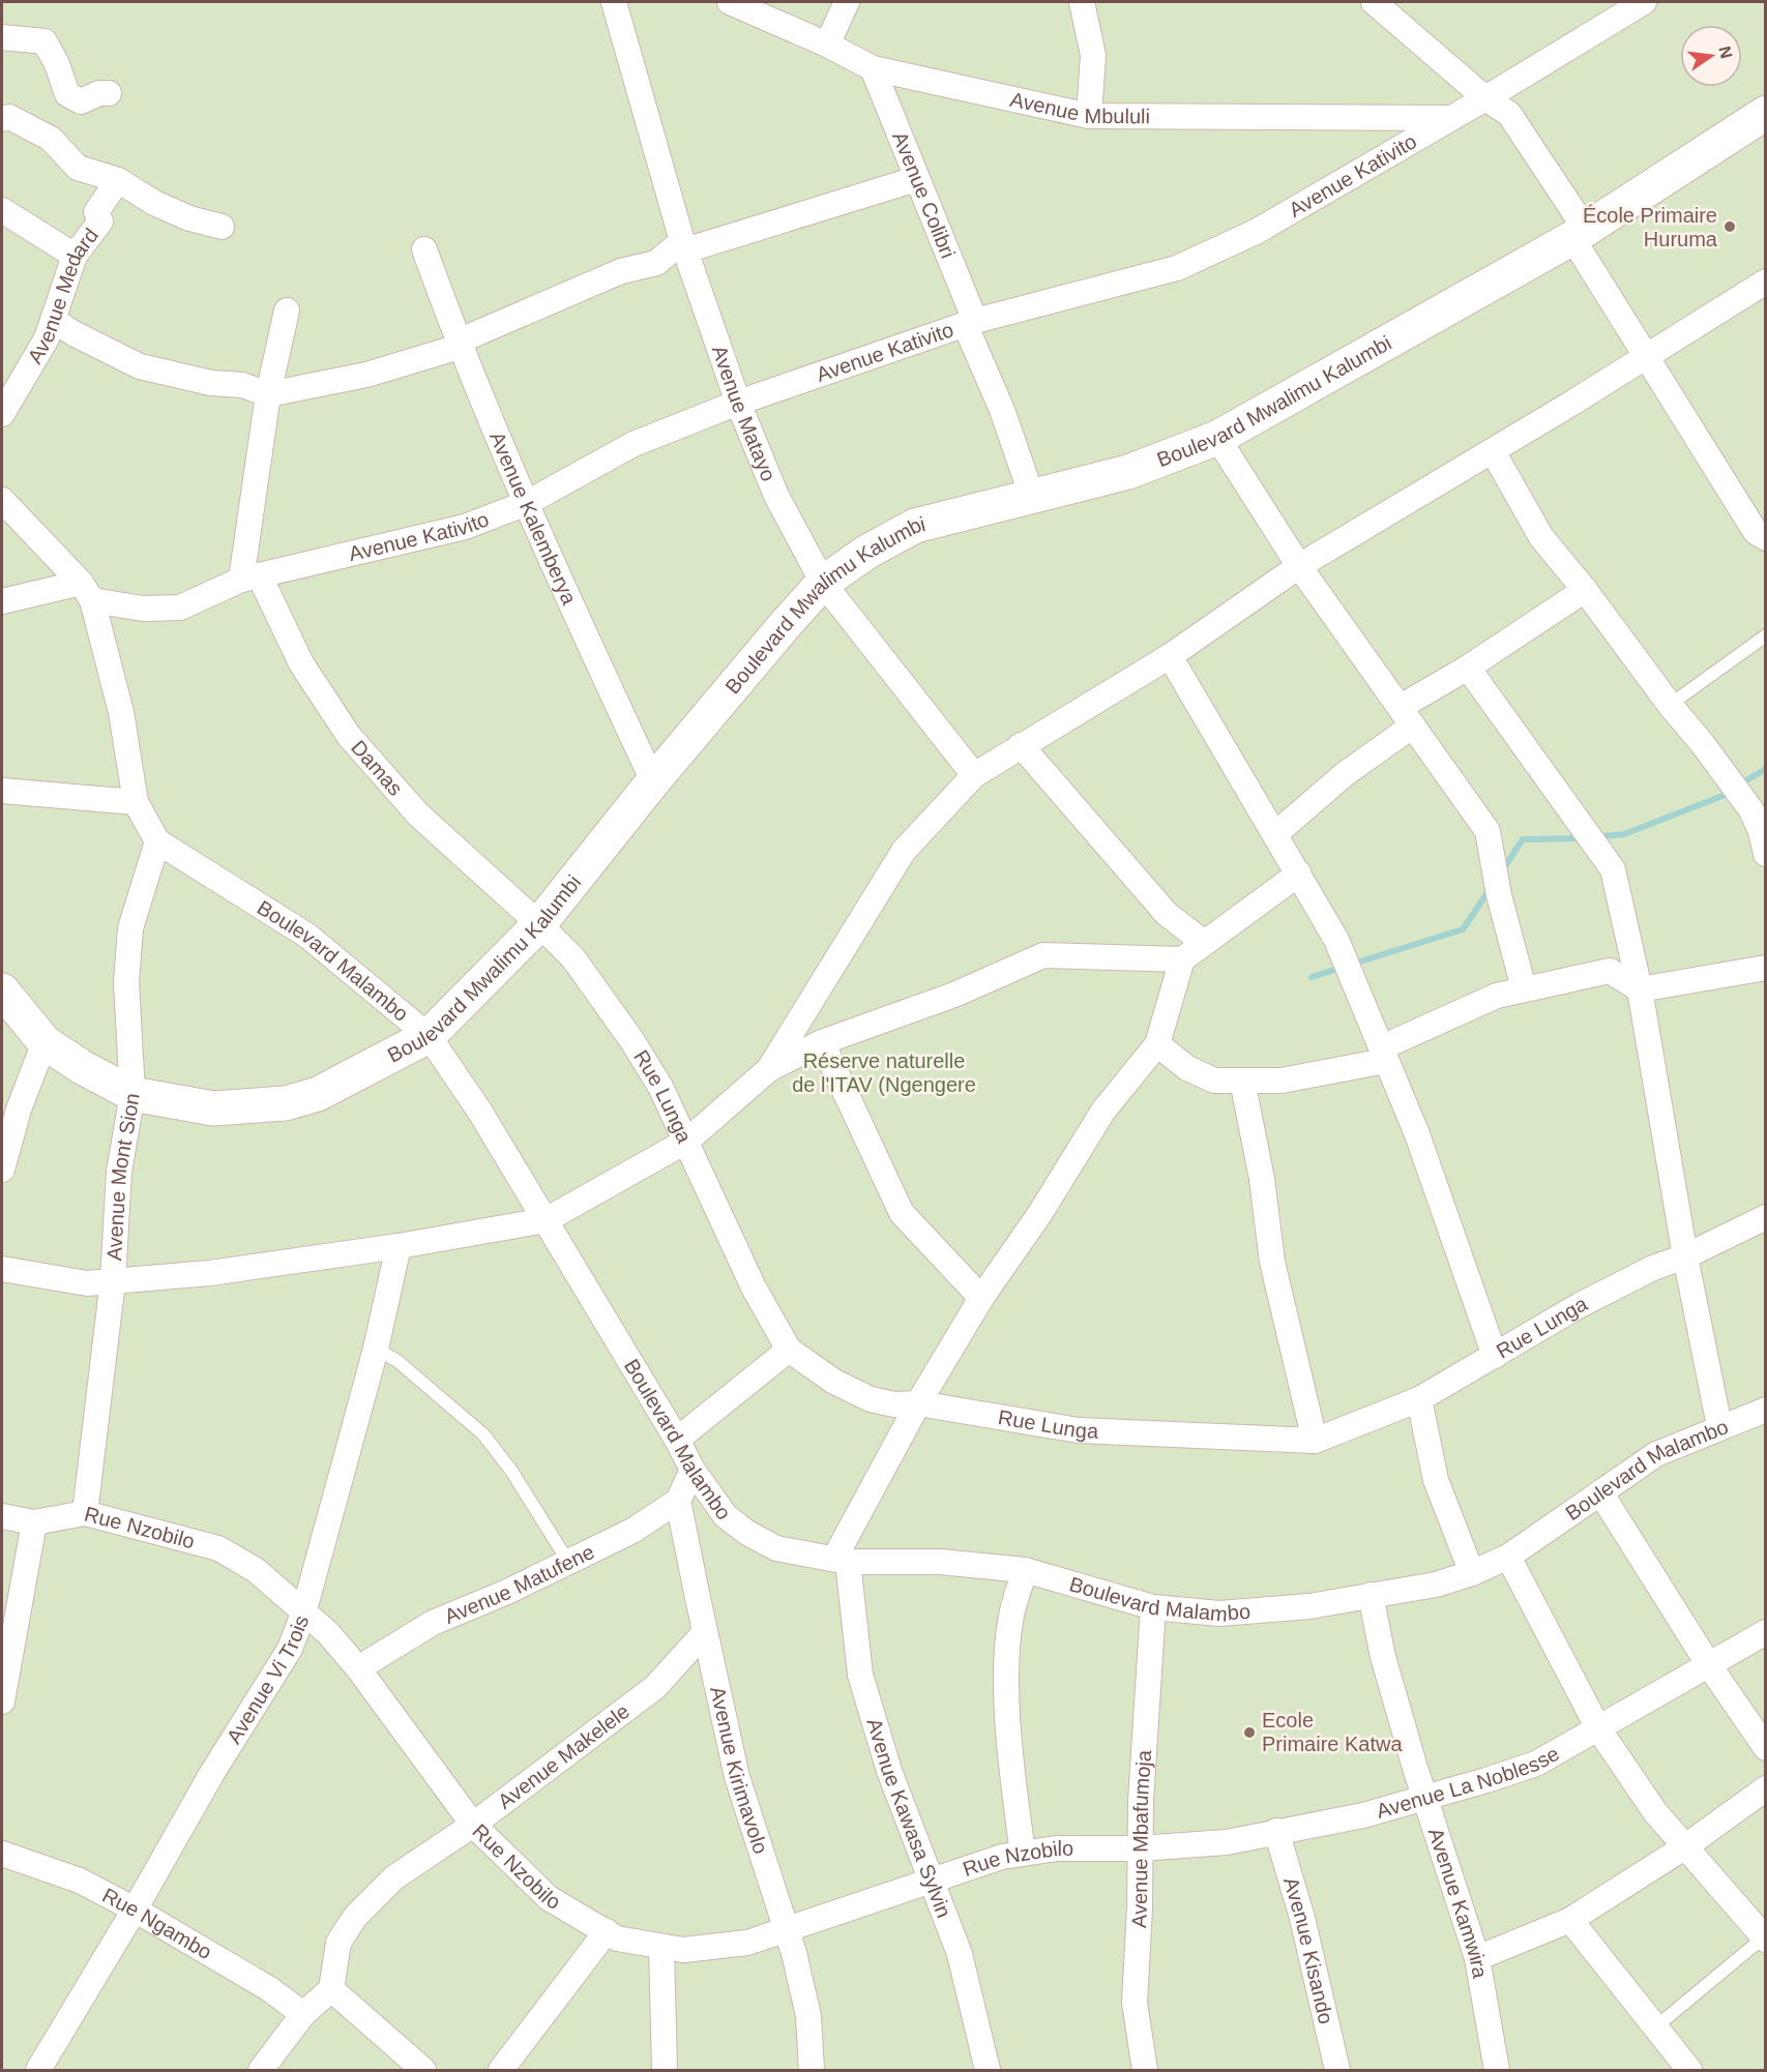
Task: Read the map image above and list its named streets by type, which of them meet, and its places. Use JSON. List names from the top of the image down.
{
  "streets": {
    "street": [
      "Avenue Mbululi",
      "Avenue Kativito",
      "Avenue Colibri",
      "Avenue Medard",
      "Boulevard Mwalimu Kalumbi",
      "Avenue Matayo",
      "Avenue Kalemberya",
      "Damas",
      "Boulevard Malambo",
      "Rue Lunga",
      "Avenue Mont Sion",
      "Rue Nzobilo",
      "Avenue Matufene",
      "Avenue Vi Trois",
      "Avenue Makelele",
      "Avenue Kirimavolo",
      "Avenue La Noblesse",
      "Avenue Kawasa Sylvin",
      "Avenue Mbafumoja",
      "Avenue Kamwira",
      "Rue Ngambo",
      "Avenue Kisando"
    ]
  },
  "crossings": [
    ["Avenue Mbululi", "Avenue Kativito"],
    ["Avenue Mbululi", "Avenue Colibri"],
    ["Avenue Kativito", "Avenue Colibri"],
    ["Avenue Kativito", "Avenue Matayo"],
    ["Avenue Kativito", "Avenue Kalemberya"],
    ["Avenue Kativito", "Damas"],
    ["Avenue Kativito", "Boulevard Malambo"],
    ["Avenue Colibri", "Boulevard Mwalimu Kalumbi"],
    ["Boulevard Mwalimu Kalumbi", "Avenue Matayo"],
    ["Boulevard Mwalimu Kalumbi", "Avenue Kalemberya"],
    ["Boulevard Mwalimu Kalumbi", "Damas"],
    ["Boulevard Mwalimu Kalumbi", "Boulevard Malambo"],
    ["Boulevard Mwalimu Kalumbi", "Rue Lunga"],
    ["Boulevard Mwalimu Kalumbi", "Avenue Mont Sion"],
    ["Damas", "Rue Lunga"],
    ["Boulevard Malambo", "Avenue Mont Sion"],
    ["Boulevard Malambo", "Avenue Kawasa Sylvin"],
    ["Boulevard Malambo", "Avenue Mbafumoja"],
    ["Boulevard Malambo", "Avenue Kamwira"],
    ["Avenue Mont Sion", "Rue Nzobilo"],
    ["Rue Nzobilo", "Avenue Matufene"],
    ["Rue Nzobilo", "Avenue Vi Trois"],
    ["Rue Nzobilo", "Avenue Makelele"],
    ["Rue Nzobilo", "Avenue Kirimavolo"],
    ["Rue Nzobilo", "Avenue La Noblesse"],
    ["Rue Nzobilo", "Avenue Kawasa Sylvin"],
    ["Rue Nzobilo", "Avenue Mbafumoja"],
    ["Avenue Matufene", "Avenue Kirimavolo"],
    ["Avenue Vi Trois", "Rue Ngambo"],
    ["Avenue Makelele", "Avenue Kirimavolo"],
    ["Avenue La Noblesse", "Avenue Mbafumoja"],
    ["Avenue La Noblesse", "Avenue Kamwira"],
    ["Avenue La Noblesse", "Avenue Kisando"]
  ],
  "parks": ["Réserve naturelle de l'ITAV (Ngengere"],
  "places": ["École Primaire Huruma", "Ecole Primaire Katwa"],
  "north": "right"
}
